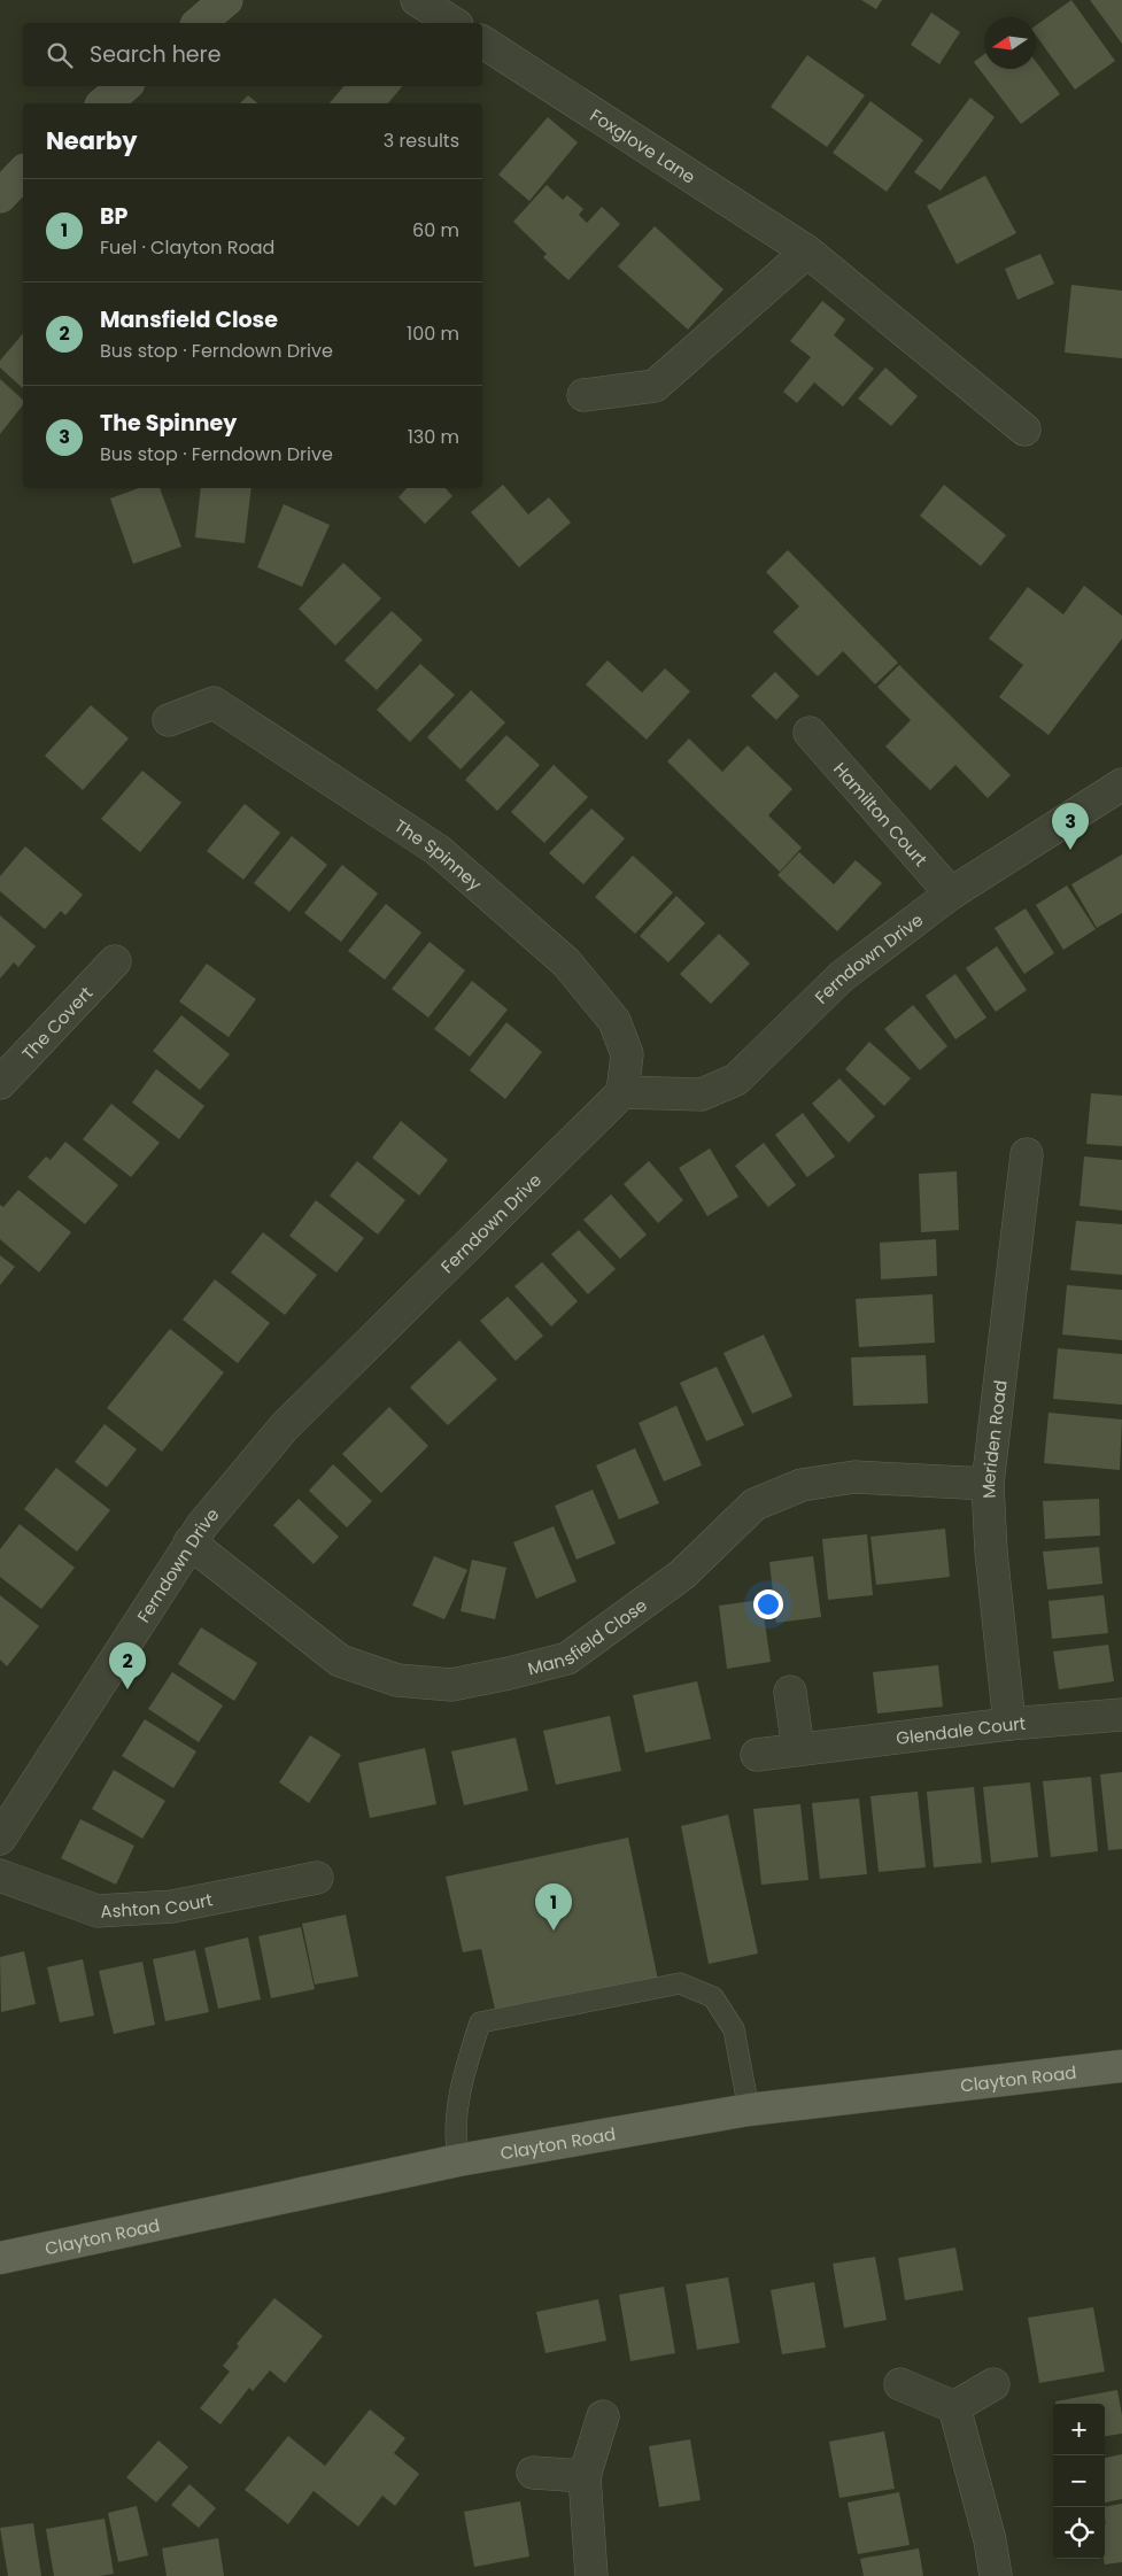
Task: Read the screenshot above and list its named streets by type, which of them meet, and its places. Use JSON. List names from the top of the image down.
{
  "streets": {
    "main road": ["Clayton Road"],
    "street": [
      "Foxglove Lane",
      "Hamilton Court",
      "The Spinney",
      "Ferndown Drive",
      "The Covert",
      "Meriden Road",
      "Mansfield Close",
      "Glendale Court",
      "Ashton Court"
    ]
  },
  "crossings": [
    ["Hamilton Court", "Ferndown Drive"],
    ["The Spinney", "Ferndown Drive"],
    ["Ferndown Drive", "Mansfield Close"],
    ["Meriden Road", "Mansfield Close"],
    ["Meriden Road", "Glendale Court"]
  ],
  "north": "left",
  "page": {
    "search": "Search here",
    "heading": ["Nearby", "3 results"],
    "list": [
      {
        "mark": "1",
        "name": "BP",
        "note": "Fuel · Clayton Road",
        "value": "60 m"
      },
      {
        "mark": "2",
        "name": "Mansfield Close",
        "note": "Bus stop · Ferndown Drive",
        "value": "100 m"
      },
      {
        "mark": "3",
        "name": "The Spinney",
        "note": "Bus stop · Ferndown Drive",
        "value": "130 m"
      }
    ],
    "pins": ["3", "2", "1"],
    "map_buttons": ["+", "−"]
  }
}
